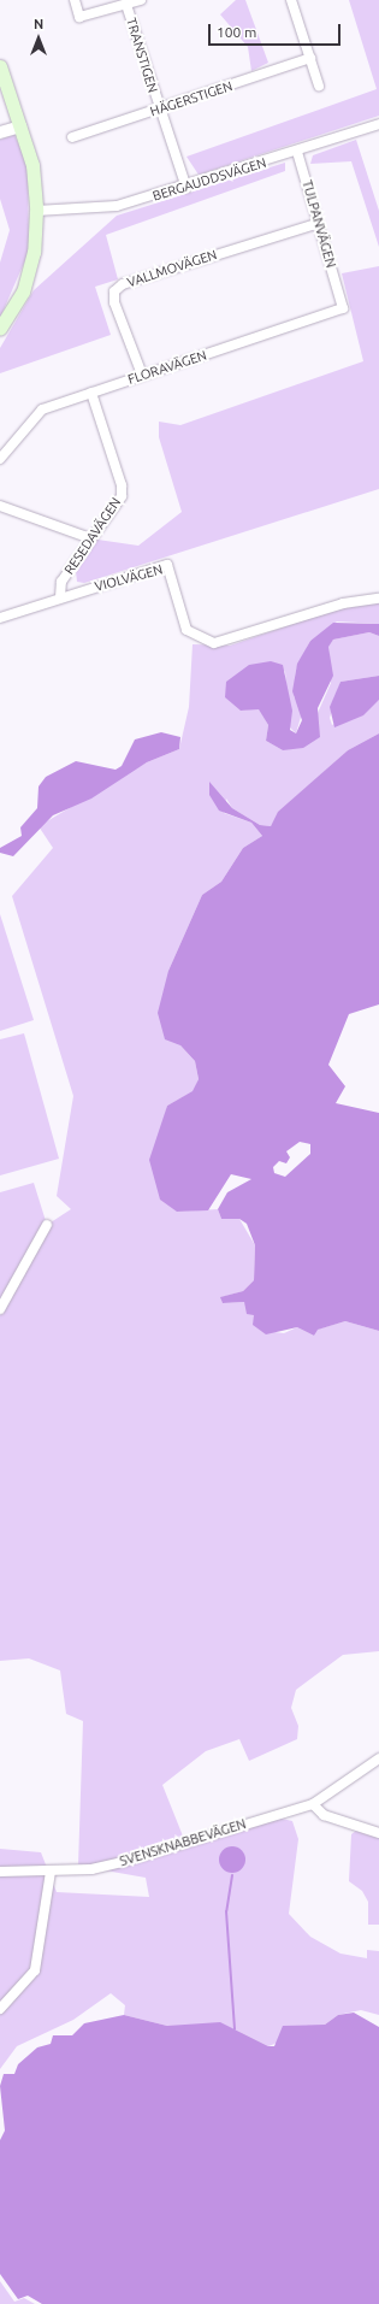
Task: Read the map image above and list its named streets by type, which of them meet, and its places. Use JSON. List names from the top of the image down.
{
  "streets": {
    "street": [
      "TRANSTIGEN",
      "HÄGERSTIGEN",
      "BERGAUDDSVÄGEN",
      "TULPANVÄGEN",
      "VALLMOVÄGEN",
      "FLORAVÄGEN",
      "RESEDAVÄGEN",
      "VIOLVÄGEN",
      "SVENSKNABBEVÄGEN"
    ]
  },
  "crossings": [
    ["TRANSTIGEN", "HÄGERSTIGEN"],
    ["TRANSTIGEN", "BERGAUDDSVÄGEN"],
    ["BERGAUDDSVÄGEN", "TULPANVÄGEN"],
    ["TULPANVÄGEN", "VALLMOVÄGEN"],
    ["TULPANVÄGEN", "FLORAVÄGEN"],
    ["VALLMOVÄGEN", "FLORAVÄGEN"],
    ["FLORAVÄGEN", "RESEDAVÄGEN"],
    ["RESEDAVÄGEN", "VIOLVÄGEN"]
  ],
  "scale_bar": "100 m",
  "north": "top"
}
